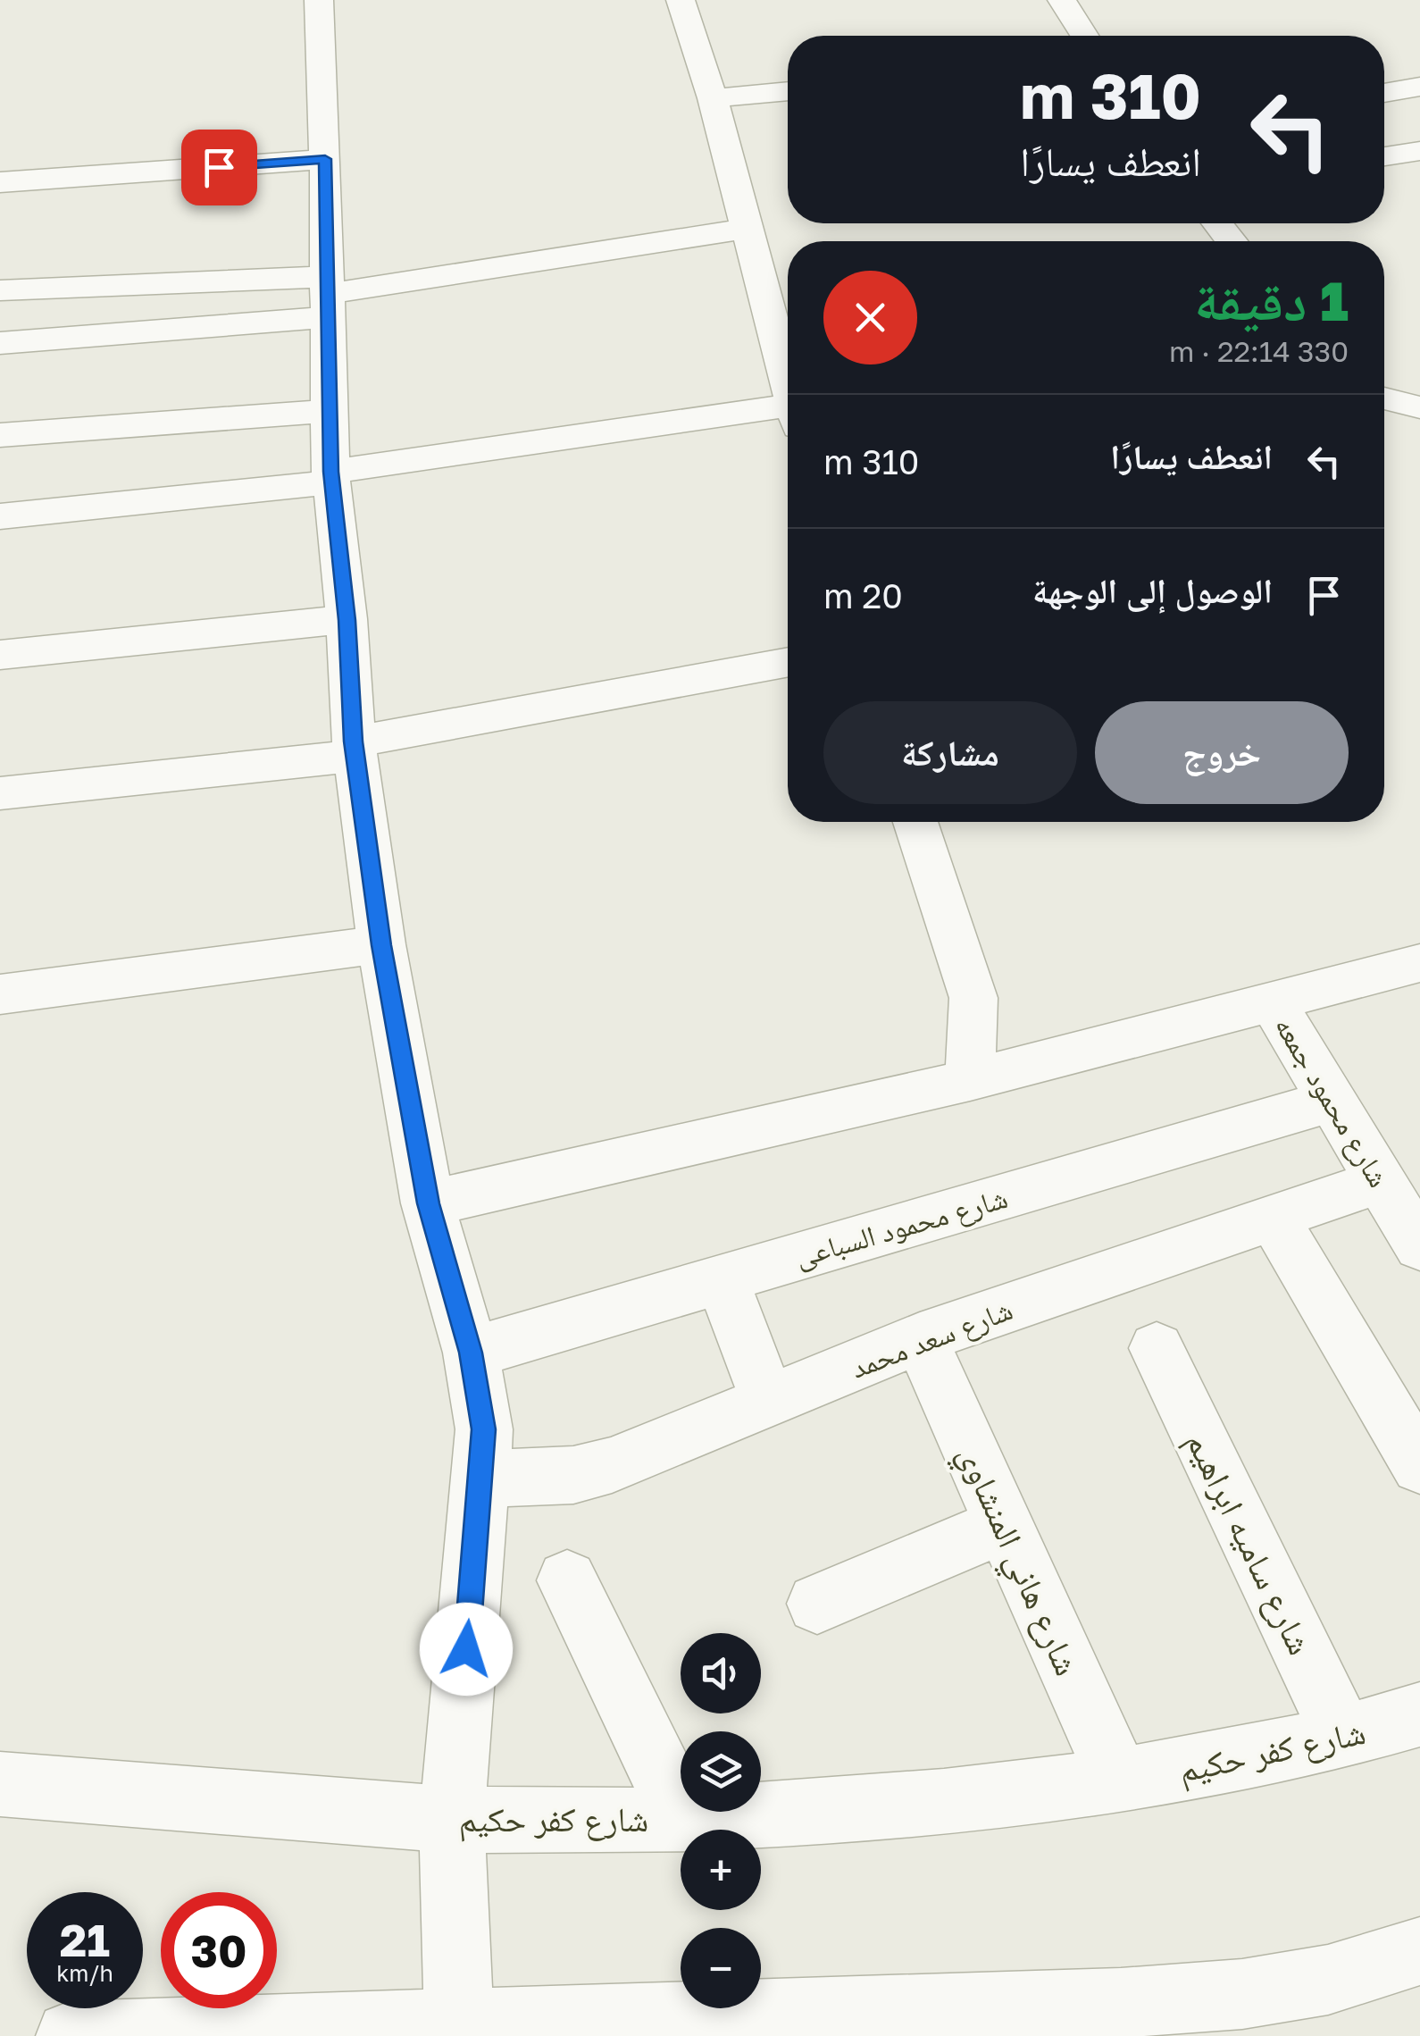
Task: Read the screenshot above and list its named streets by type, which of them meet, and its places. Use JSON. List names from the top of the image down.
{
  "streets": {
    "street": [
      "شارع محمود جمعه",
      "شارع محمود السباعى",
      "شارع سعد محمد",
      "شارع ساميه ابراهيم",
      "شارع هاني المنشاوي",
      "شارع كفر حكيم"
    ]
  },
  "crossings": [
    ["شارع محمود جمعه", "شارع محمود السباعى"],
    ["شارع محمود جمعه", "شارع سعد محمد"],
    ["شارع سعد محمد", "شارع هاني المنشاوي"],
    ["شارع ساميه ابراهيم", "شارع كفر حكيم"],
    ["شارع هاني المنشاوي", "شارع كفر حكيم"]
  ],
  "page": {
    "turn": ["310 m", "انعطف يسارًا"],
    "heading": ["1 دقيقة", "330 m · 22:14"],
    "list": [
      {
        "name": "انعطف يسارًا",
        "value": "310 m"
      },
      {
        "name": "الوصول إلى الوجهة",
        "value": "20 m"
      }
    ],
    "buttons": ["خروج", "مشاركة"],
    "map_buttons": ["+", "−"],
    "speed": "21 km/h",
    "limit": "30"
  }
}
